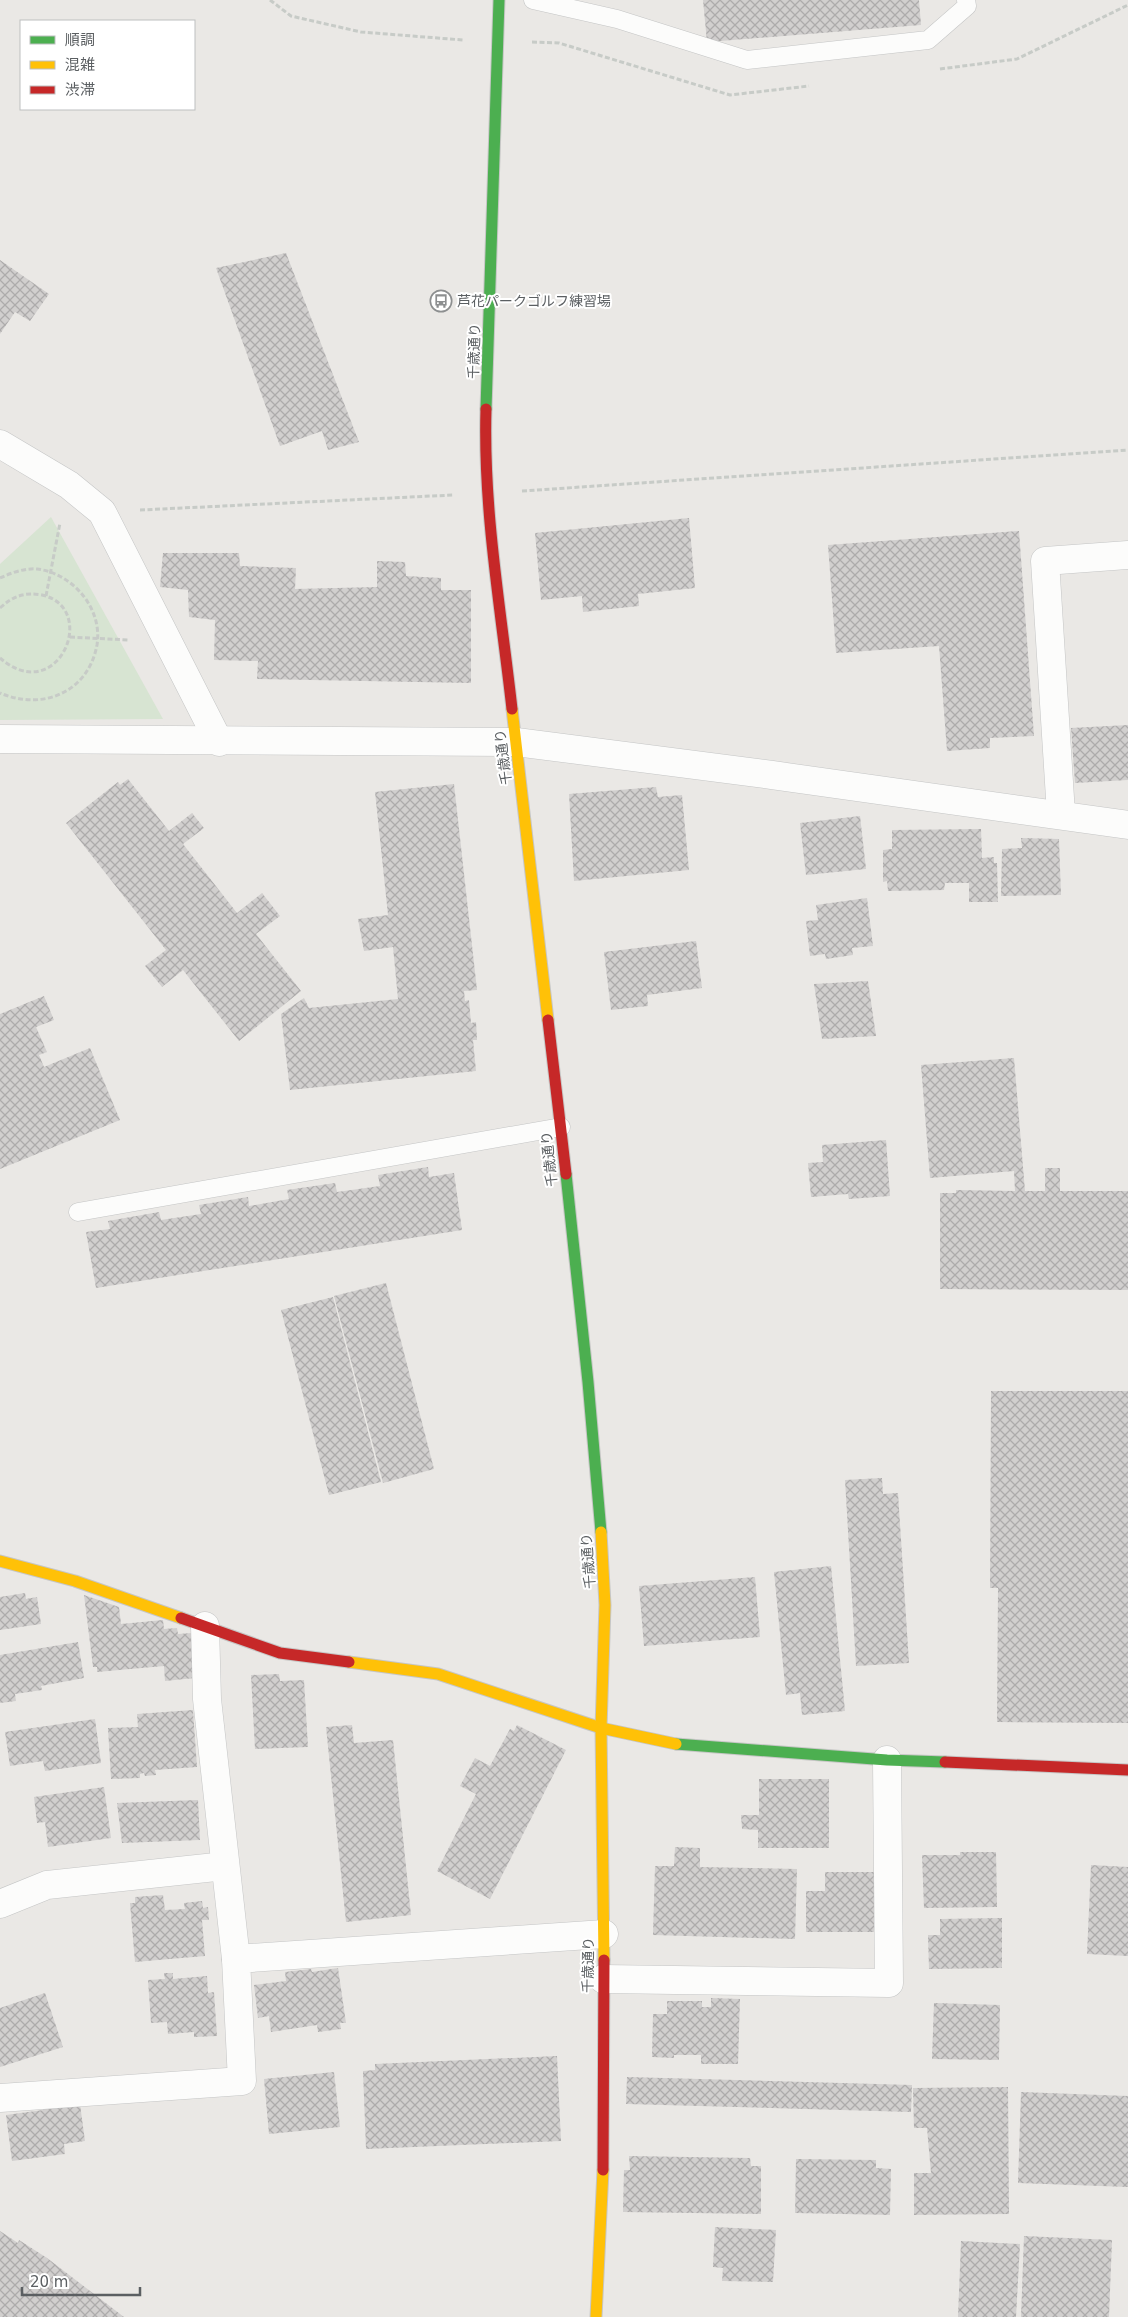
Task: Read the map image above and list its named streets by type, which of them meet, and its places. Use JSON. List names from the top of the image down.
{
  "streets": {
    "street": ["千歳通り"]
  },
  "places": {
    "bus stop": ["芦花パークゴルフ練習場"]
  },
  "legend": ["順調", "混雑", "渋滞"],
  "scale_bar": "20 m"
}
